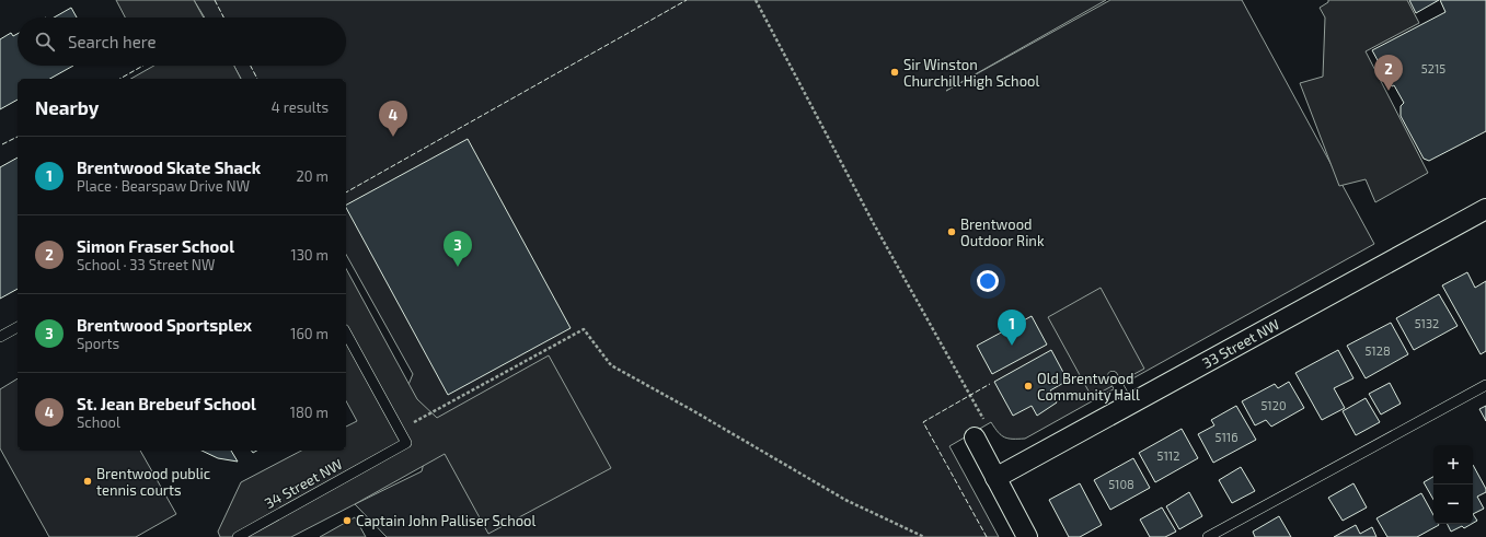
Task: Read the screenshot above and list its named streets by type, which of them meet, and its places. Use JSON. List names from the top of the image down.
{
  "streets": {
    "street": ["33 Street NW"],
    "lane": ["34 Street NW"]
  },
  "places": [
    "Sir Winston Churchill High School",
    "Brentwood Outdoor Rink",
    "Old Brentwood Community Hall",
    "Brentwood public tennis courts",
    "Captain John Palliser School"
  ],
  "house_numbers": [
    "5215",
    "5132",
    "5128",
    "5120",
    "5116",
    "5112",
    "5108"
  ],
  "page": {
    "search": "Search here",
    "pins": [
      "2",
      "4",
      "3",
      "1"
    ],
    "heading": ["Nearby", "4 results"],
    "list": [
      {
        "mark": "1",
        "name": "Brentwood Skate Shack",
        "note": "Place · Bearspaw Drive NW",
        "value": "20 m"
      },
      {
        "mark": "2",
        "name": "Simon Fraser School",
        "note": "School · 33 Street NW",
        "value": "130 m"
      },
      {
        "mark": "3",
        "name": "Brentwood Sportsplex",
        "note": "Sports",
        "value": "160 m"
      },
      {
        "mark": "4",
        "name": "St. Jean Brebeuf School",
        "note": "School",
        "value": "180 m"
      }
    ],
    "map_buttons": ["+", "−"]
  }
}
